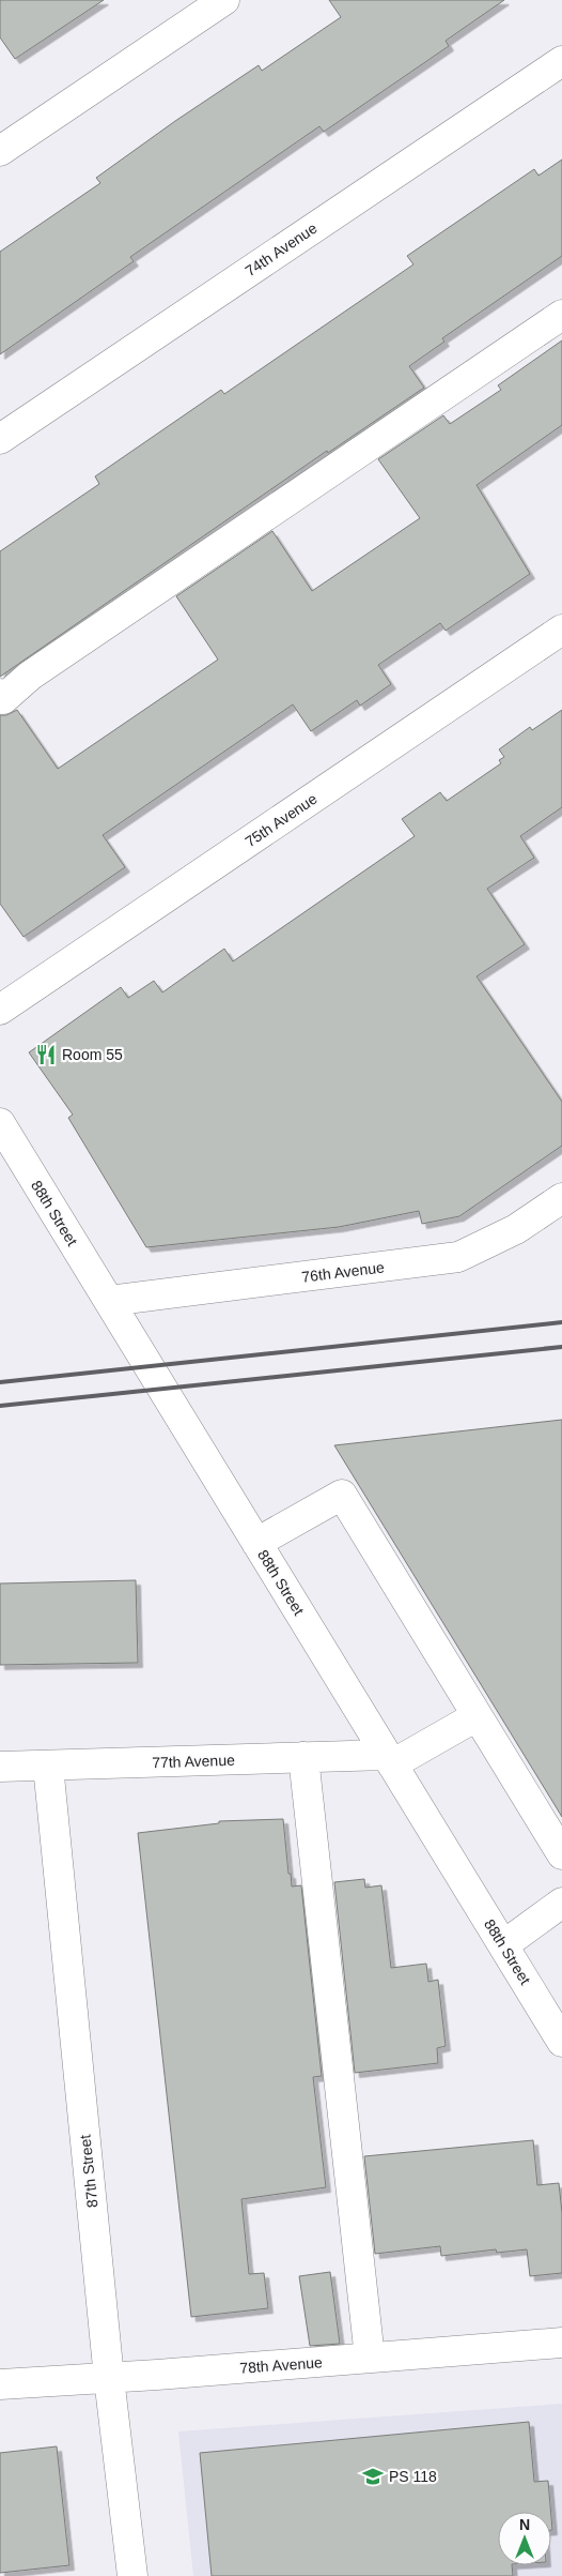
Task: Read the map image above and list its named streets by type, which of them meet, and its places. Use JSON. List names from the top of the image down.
{
  "streets": {
    "street": [
      "74th Avenue",
      "75th Avenue",
      "88th Street",
      "76th Avenue",
      "77th Avenue",
      "87th Street",
      "78th Avenue"
    ]
  },
  "crossings": [
    ["88th Street", "76th Avenue"],
    ["88th Street", "77th Avenue"],
    ["77th Avenue", "87th Street"],
    ["87th Street", "78th Avenue"]
  ],
  "places": {
    "restaurant": ["Room 55"],
    "school or university": ["PS 118"]
  },
  "north": "top"
}
